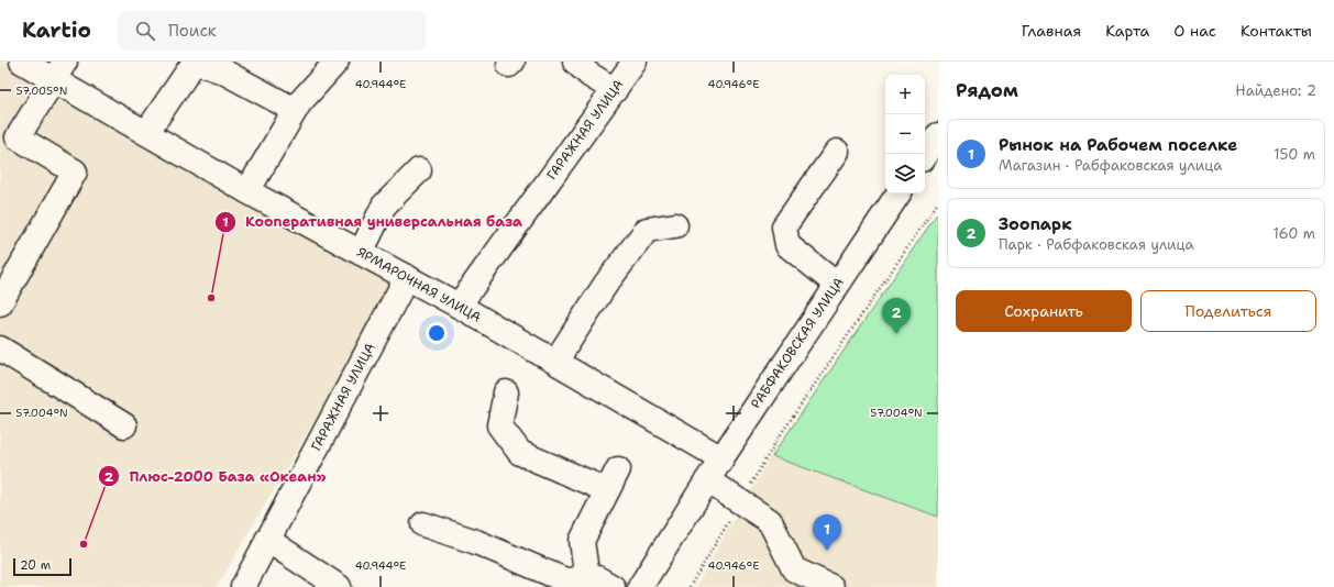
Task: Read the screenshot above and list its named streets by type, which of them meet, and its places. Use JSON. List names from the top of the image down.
{
  "streets": {
    "street": ["ГАРАЖНАЯ УЛИЦА", "ЯРМАРОЧНАЯ УЛИЦА", "РАБФАКОВСКАЯ УЛИЦА"]
  },
  "crossings": [
    ["ГАРАЖНАЯ УЛИЦА", "ЯРМАРОЧНАЯ УЛИЦА"],
    ["ЯРМАРОЧНАЯ УЛИЦА", "РАБФАКОВСКАЯ УЛИЦА"]
  ],
  "places": ["Кооперативная универсальная база", "Плюс-2000 База «Океан»"],
  "scale_bar": "20 m",
  "page": {
    "header": "Kartio",
    "search": "Поиск",
    "nav": [
      "Главная",
      "Карта",
      "О нас",
      "Контакты"
    ],
    "heading": ["Рядом", "Найдено: 2"],
    "map_buttons": ["+", "−"],
    "list": [
      {
        "mark": "1",
        "name": "Рынок на Рабочем поселке",
        "note": "Магазин · Рабфаковская улица",
        "value": "150 m"
      },
      {
        "mark": "2",
        "name": "Зоопарк",
        "note": "Парк · Рабфаковская улица",
        "value": "160 m"
      }
    ],
    "buttons": ["Сохранить", "Поделиться"],
    "pins": ["2", "1"],
    "scale": "20 m"
  },
  "coordinates": [
    "40.944°E",
    "40.946°E",
    "57.005°N",
    "57.004°N"
  ]
}
